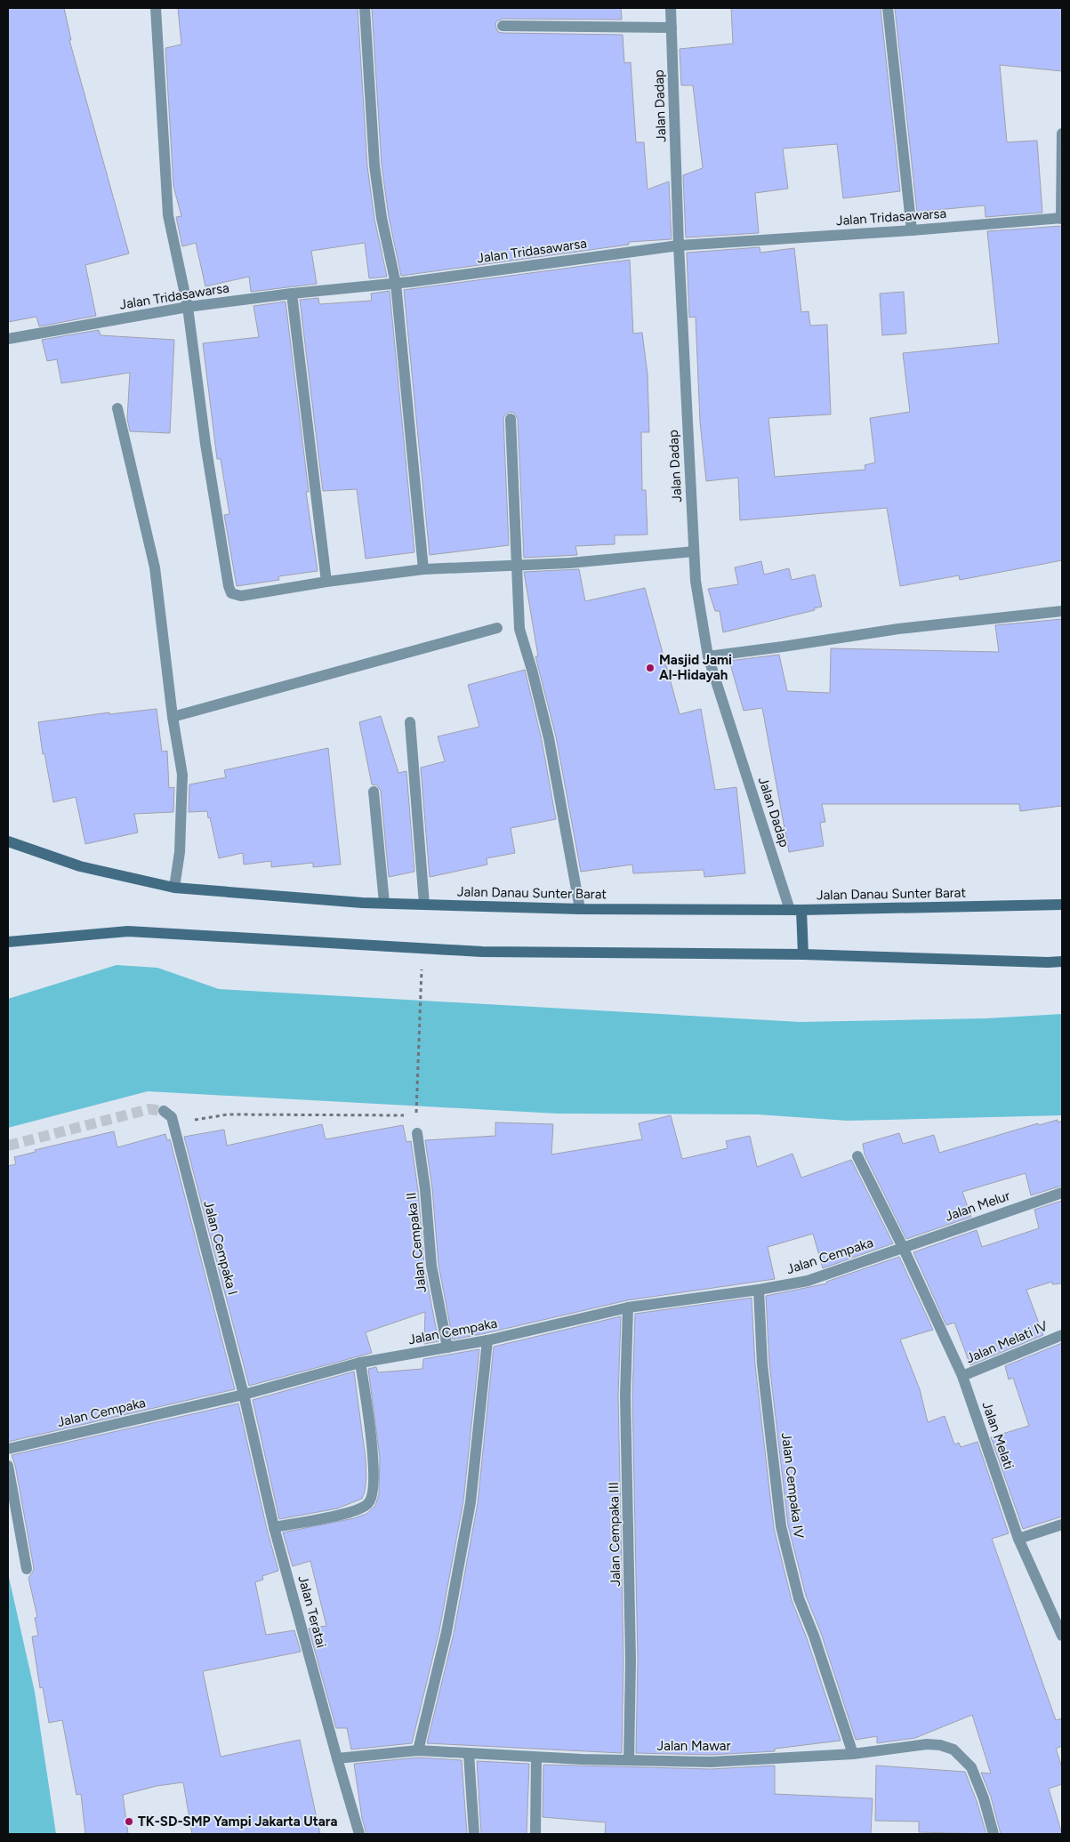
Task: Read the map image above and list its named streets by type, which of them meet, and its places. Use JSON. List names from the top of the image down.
{
  "streets": {
    "main road": ["Jalan Danau Sunter Barat"],
    "street": [
      "Jalan Dadap",
      "Jalan Tridasawarsa",
      "Jalan Melur",
      "Jalan Cempaka II",
      "Jalan Cempaka I",
      "Jalan Cempaka",
      "Jalan Melati IV",
      "Jalan Melati",
      "Jalan Cempaka IV",
      "Jalan Cempaka III",
      "Jalan Teratai",
      "Jalan Mawar"
    ]
  },
  "crossings": [
    ["Jalan Dadap", "Jalan Tridasawarsa"],
    ["Jalan Dadap", "Jalan Danau Sunter Barat"],
    ["Jalan Melur", "Jalan Cempaka"],
    ["Jalan Melur", "Jalan Melati"],
    ["Jalan Cempaka II", "Jalan Cempaka"],
    ["Jalan Cempaka I", "Jalan Cempaka"],
    ["Jalan Cempaka I", "Jalan Teratai"],
    ["Jalan Cempaka", "Jalan Melati"],
    ["Jalan Cempaka", "Jalan Cempaka IV"],
    ["Jalan Cempaka", "Jalan Cempaka III"],
    ["Jalan Cempaka", "Jalan Teratai"],
    ["Jalan Melati IV", "Jalan Melati"],
    ["Jalan Cempaka IV", "Jalan Mawar"],
    ["Jalan Cempaka III", "Jalan Mawar"],
    ["Jalan Teratai", "Jalan Mawar"]
  ],
  "places": ["Masjid Jami Al-Hidayah", "TK-SD-SMP Yampi Jakarta Utara"]
}
